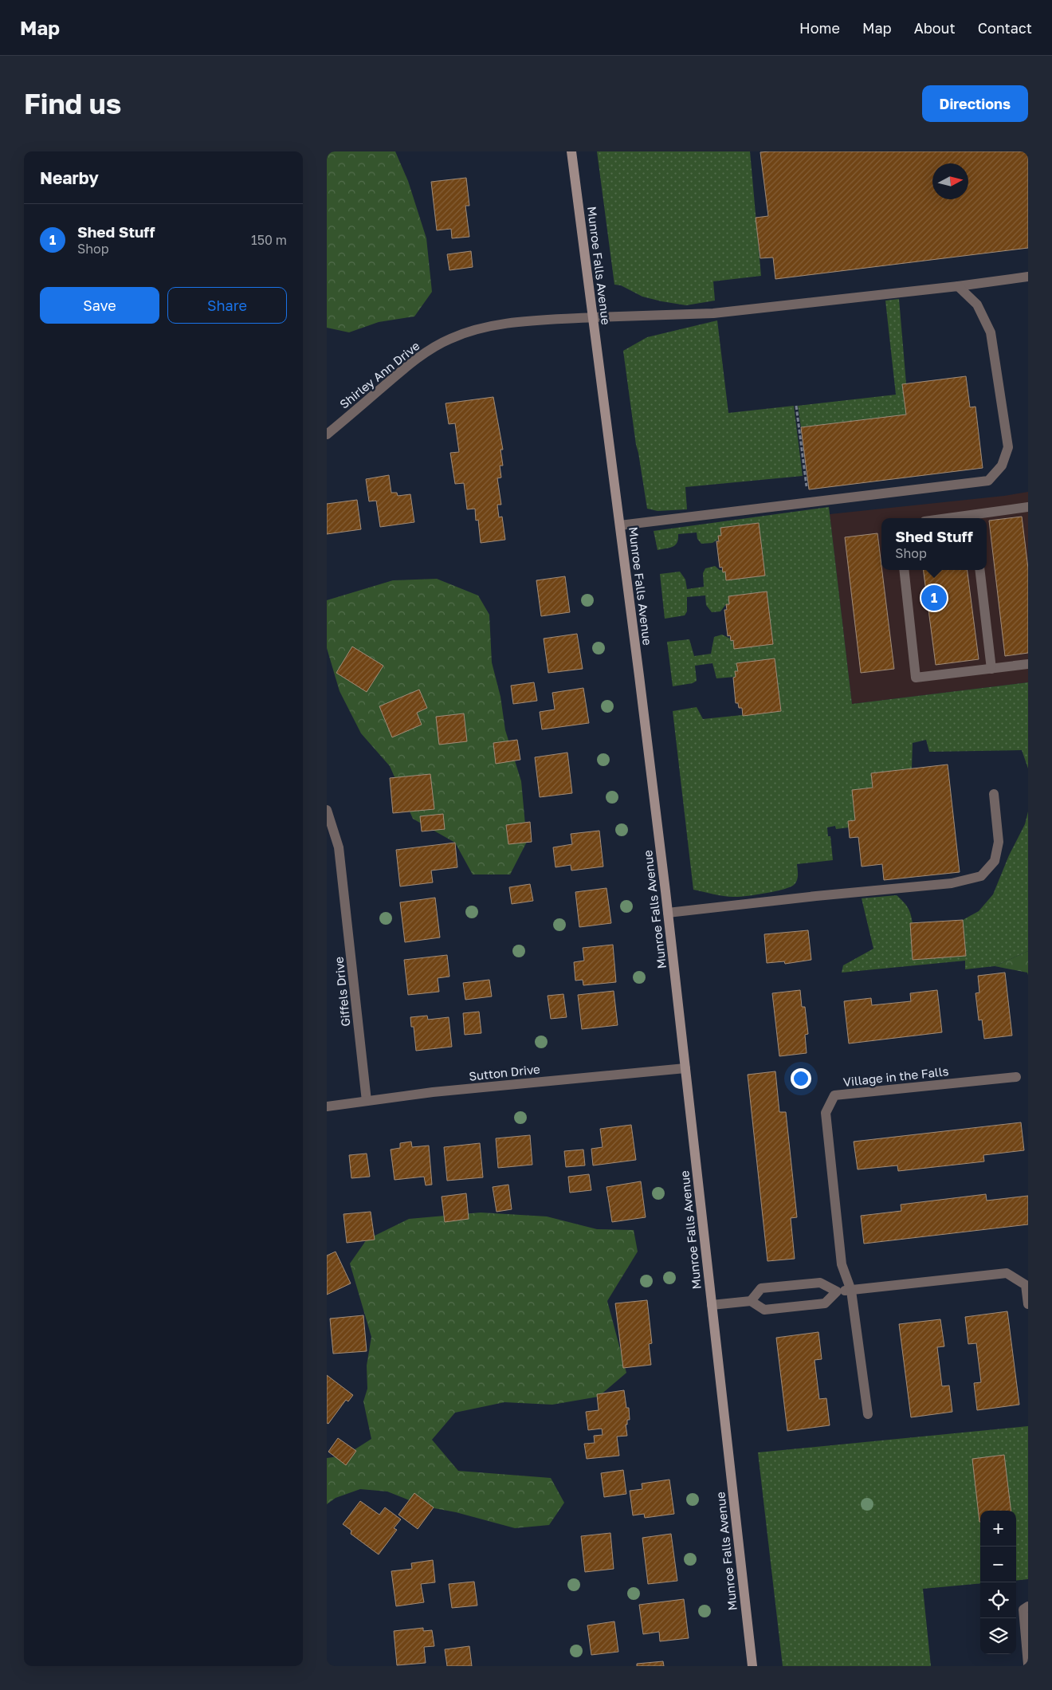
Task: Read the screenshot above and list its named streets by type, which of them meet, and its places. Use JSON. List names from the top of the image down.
{
  "streets": {
    "street": [
      "Munroe Falls Avenue",
      "Shirley Ann Drive",
      "Giffels Drive",
      "Sutton Drive",
      "Village in the Falls"
    ]
  },
  "crossings": [
    ["Munroe Falls Avenue", "Shirley Ann Drive"],
    ["Munroe Falls Avenue", "Sutton Drive"],
    ["Giffels Drive", "Sutton Drive"]
  ],
  "north": "right",
  "page": {
    "header": "Map",
    "nav": [
      "Home",
      "Map",
      "About",
      "Contact"
    ],
    "buttons": [
      "Directions",
      ["Save", "Share"]
    ],
    "title": "Find us",
    "heading": "Nearby",
    "list": [
      {
        "mark": "1",
        "name": "Shed Stuff",
        "note": "Shop",
        "value": "150 m"
      }
    ],
    "popup": ["Shed Stuff", "Shop"],
    "pins": "1",
    "map_buttons": ["+", "−"]
  }
}
